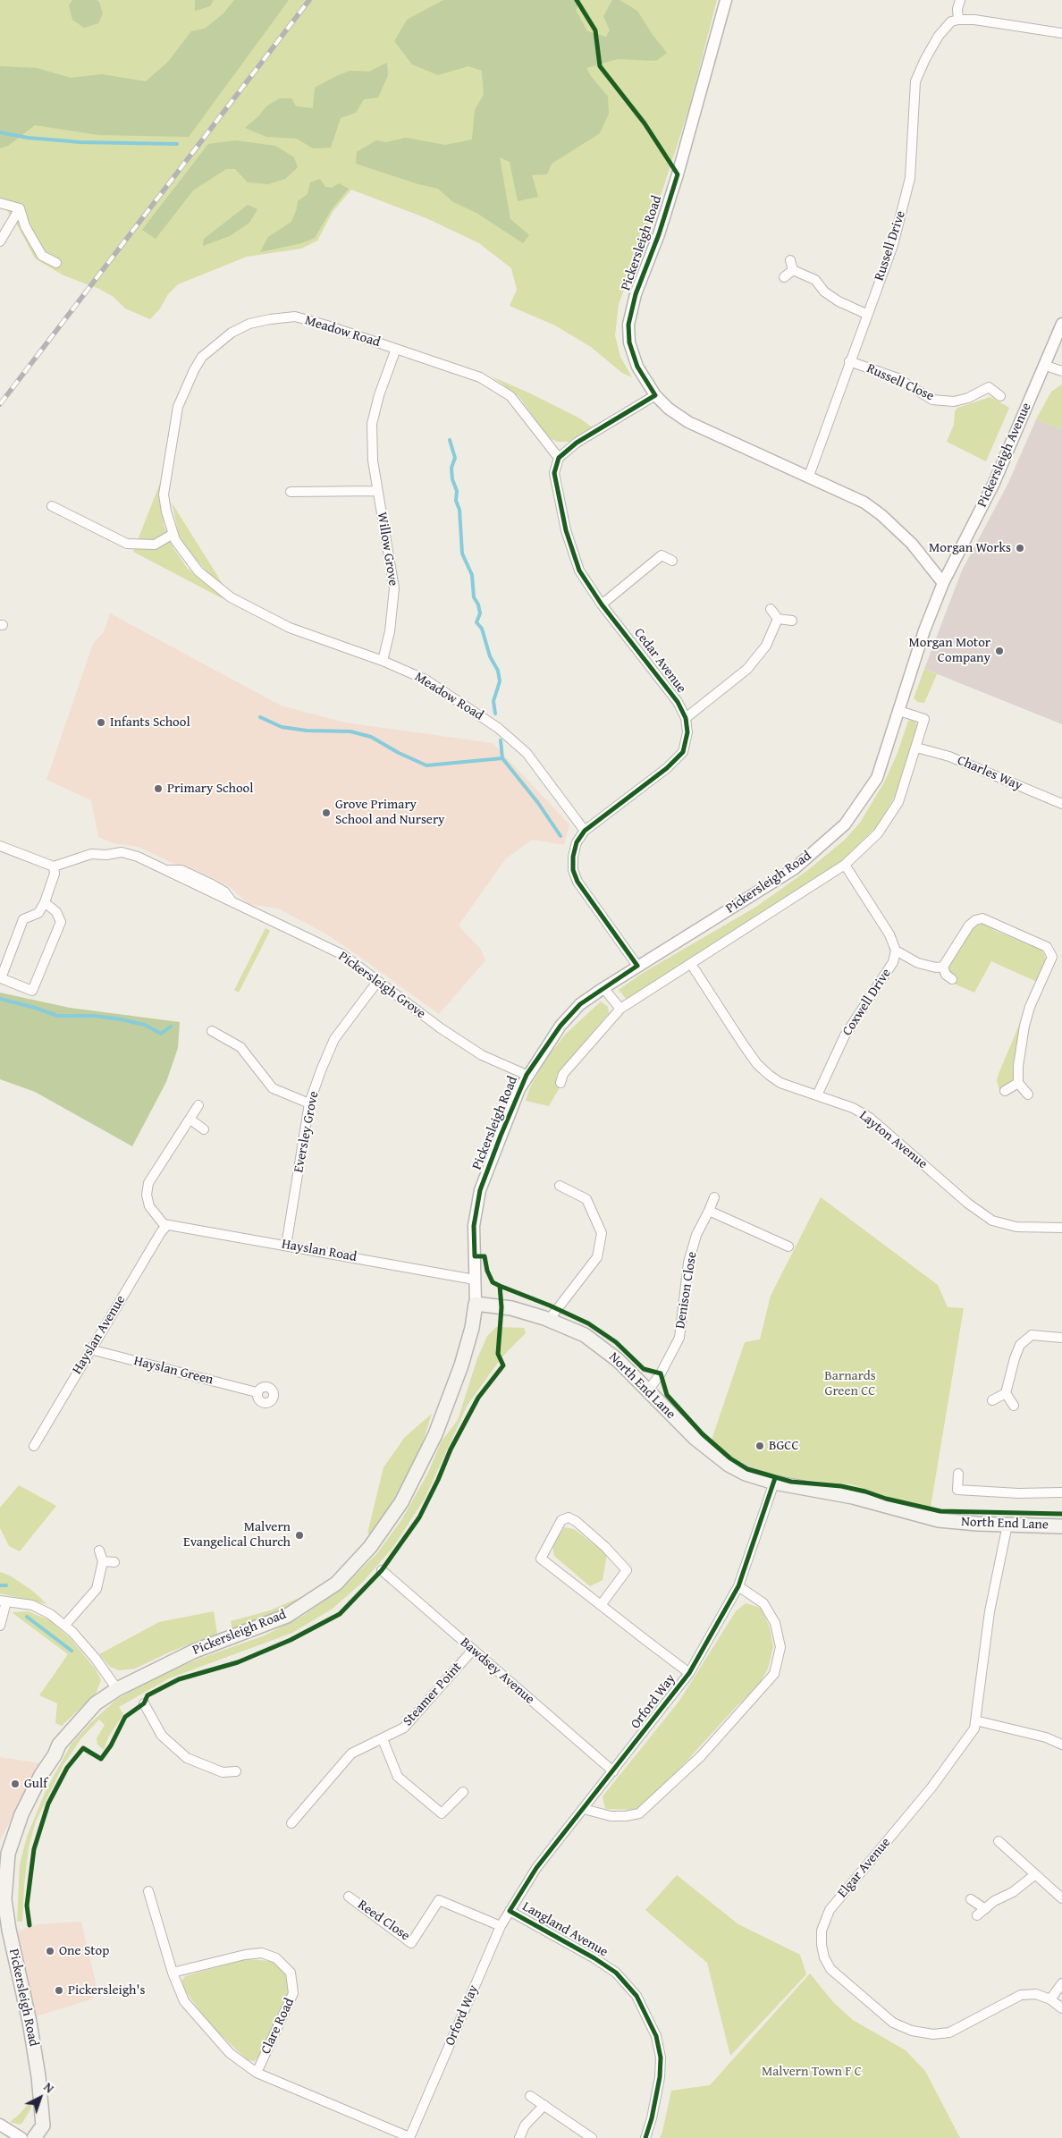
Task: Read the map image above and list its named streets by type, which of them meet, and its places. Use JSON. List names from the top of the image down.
{
  "streets": {
    "main road": ["Pickersleigh Road", "North End Lane"],
    "street": [
      "Russell Drive",
      "Meadow Road",
      "Russell Close",
      "Pickersleigh Avenue",
      "Willow Grove",
      "Cedar Avenue",
      "Charles Way",
      "Pickersleigh Grove",
      "Coxwell Drive",
      "Eversley Grove",
      "Layton Avenue",
      "Hayslan Road",
      "Denison Close",
      "Hayslan Avenue",
      "Hayslan Green",
      "Bawdsey Avenue",
      "Steamer Point",
      "Orford Way",
      "Elgar Avenue",
      "Reed Close",
      "Langland Avenue",
      "Clare Road"
    ]
  },
  "crossings": [
    ["Pickersleigh Road", "Russell Drive"],
    ["Pickersleigh Road", "Pickersleigh Avenue"],
    ["Pickersleigh Road", "Cedar Avenue"],
    ["Pickersleigh Road", "Pickersleigh Grove"],
    ["Pickersleigh Road", "Hayslan Road"],
    ["Pickersleigh Road", "North End Lane"],
    ["Russell Drive", "Russell Close"],
    ["Meadow Road", "Willow Grove"],
    ["Meadow Road", "Cedar Avenue"],
    ["Pickersleigh Grove", "Eversley Grove"],
    ["Coxwell Drive", "Layton Avenue"],
    ["Eversley Grove", "Hayslan Road"],
    ["Hayslan Road", "Hayslan Avenue"],
    ["Denison Close", "North End Lane"],
    ["Hayslan Avenue", "Hayslan Green"],
    ["North End Lane", "Orford Way"],
    ["North End Lane", "Elgar Avenue"],
    ["Bawdsey Avenue", "Steamer Point"],
    ["Bawdsey Avenue", "Orford Way"],
    ["Orford Way", "Reed Close"],
    ["Orford Way", "Langland Avenue"],
    ["Orford Way", "Clare Road"]
  ],
  "parks": ["Barnards Green CC", "Malvern Town F C"],
  "places": [
    "Morgan Works",
    "Morgan Motor Company",
    "Infants School",
    "Primary School",
    "Grove Primary School and Nursery",
    "BGCC",
    "Malvern Evangelical Church",
    "Gulf",
    "One Stop",
    "Pickersleigh's"
  ],
  "north": "top right"
}
